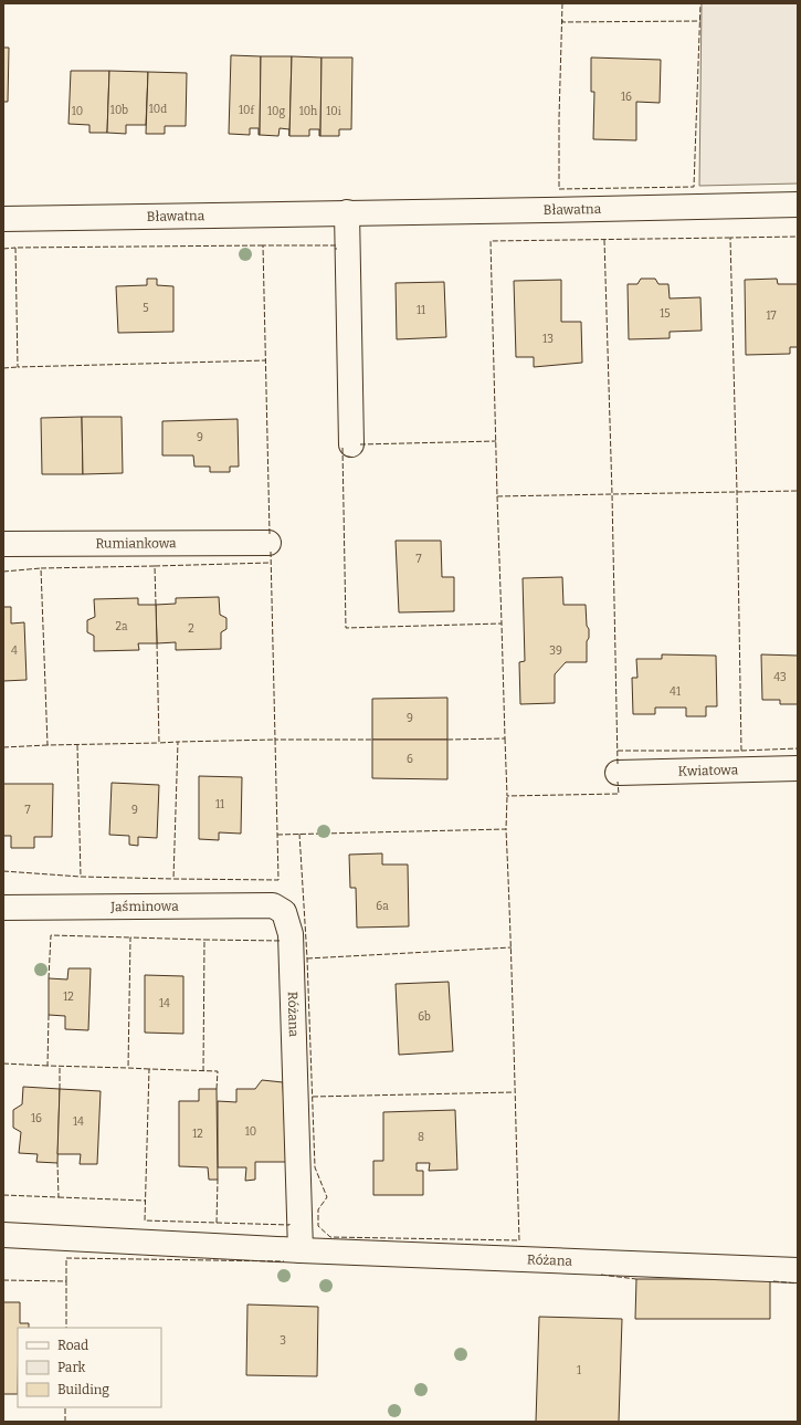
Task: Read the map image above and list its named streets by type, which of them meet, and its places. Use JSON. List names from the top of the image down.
{
  "streets": {
    "street": [
      "Bławatna",
      "Rumiankowa",
      "Kwiatowa",
      "Jaśminowa",
      "Różana"
    ]
  },
  "crossings": [
    ["Jaśminowa", "Różana"]
  ],
  "house_numbers": [
    "16",
    "10d",
    "10b",
    "10f",
    "10",
    "10g",
    "10h",
    "10i",
    "5",
    "11",
    "15",
    "17",
    "13",
    "9",
    "7",
    "2a",
    "2",
    "4",
    "39",
    "43",
    "41",
    "9",
    "6",
    "11",
    "7",
    "9",
    "6a",
    "12",
    "14",
    "6b",
    "16",
    "14",
    "10",
    "12",
    "8",
    "3",
    "1"
  ],
  "legend": ["Road", "Park", "Building"]
}
